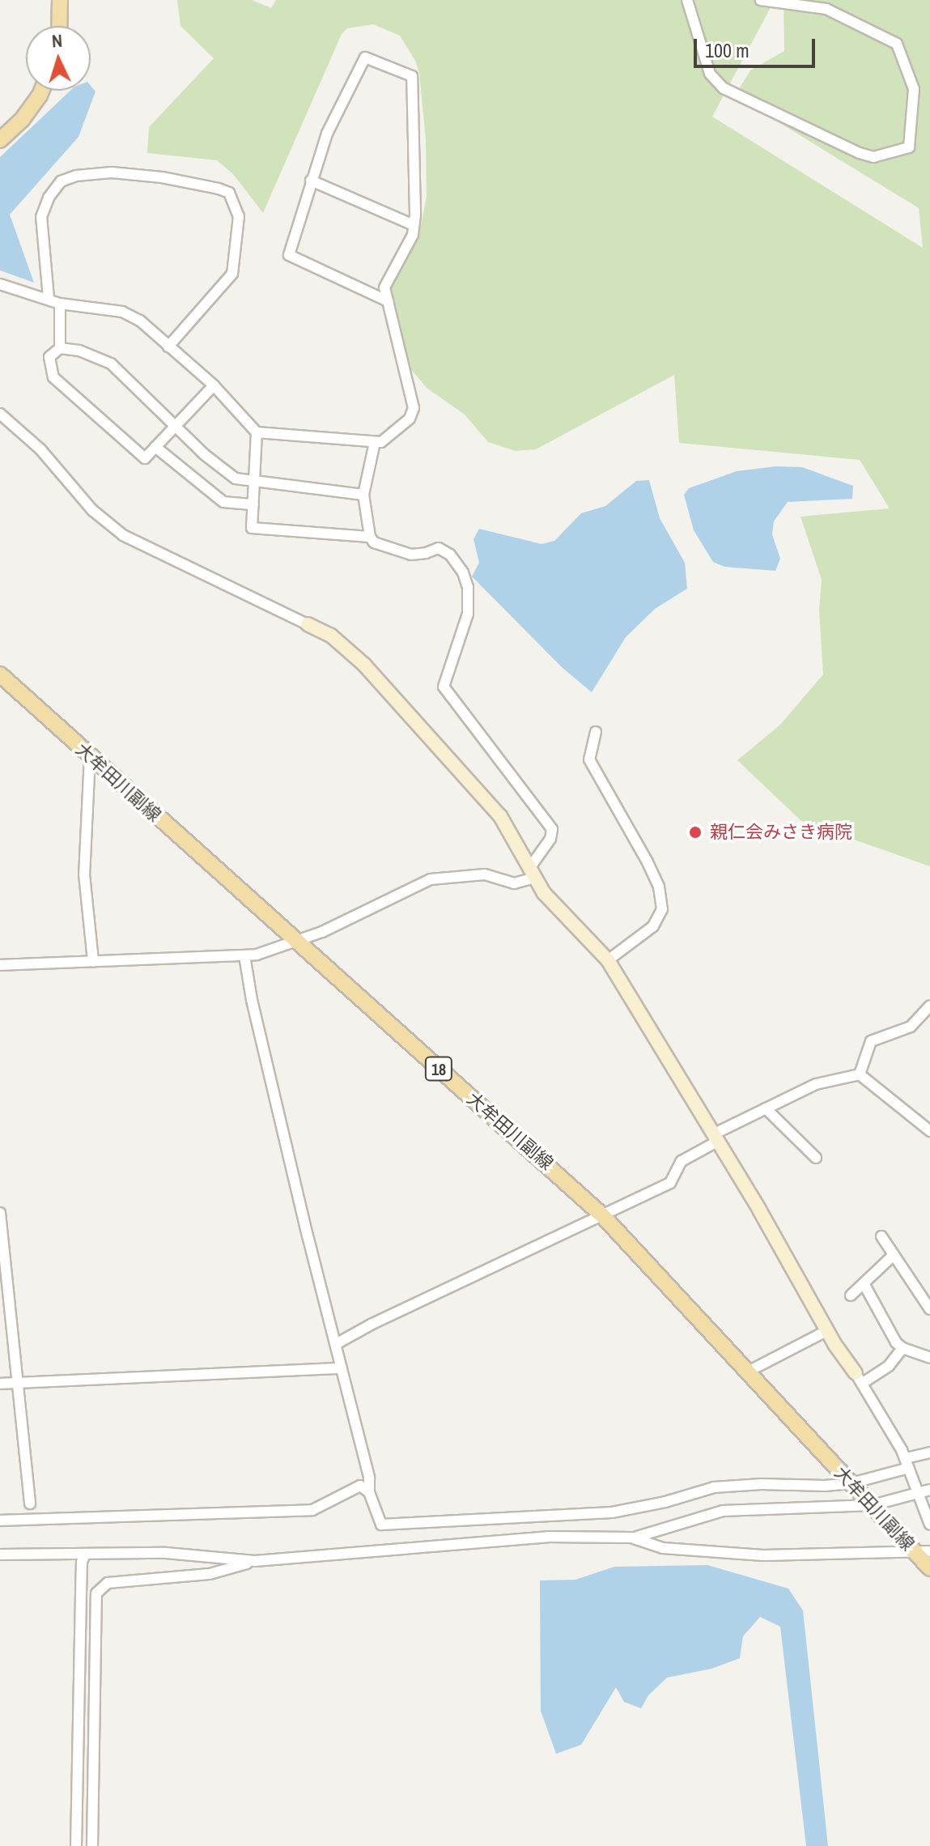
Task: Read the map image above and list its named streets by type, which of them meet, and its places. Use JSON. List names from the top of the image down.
{
  "streets": {
    "main road": ["大牟田川副線", "18"]
  },
  "places": ["親仁会みさき病院"],
  "scale_bar": "100 m",
  "north": "top"
}
